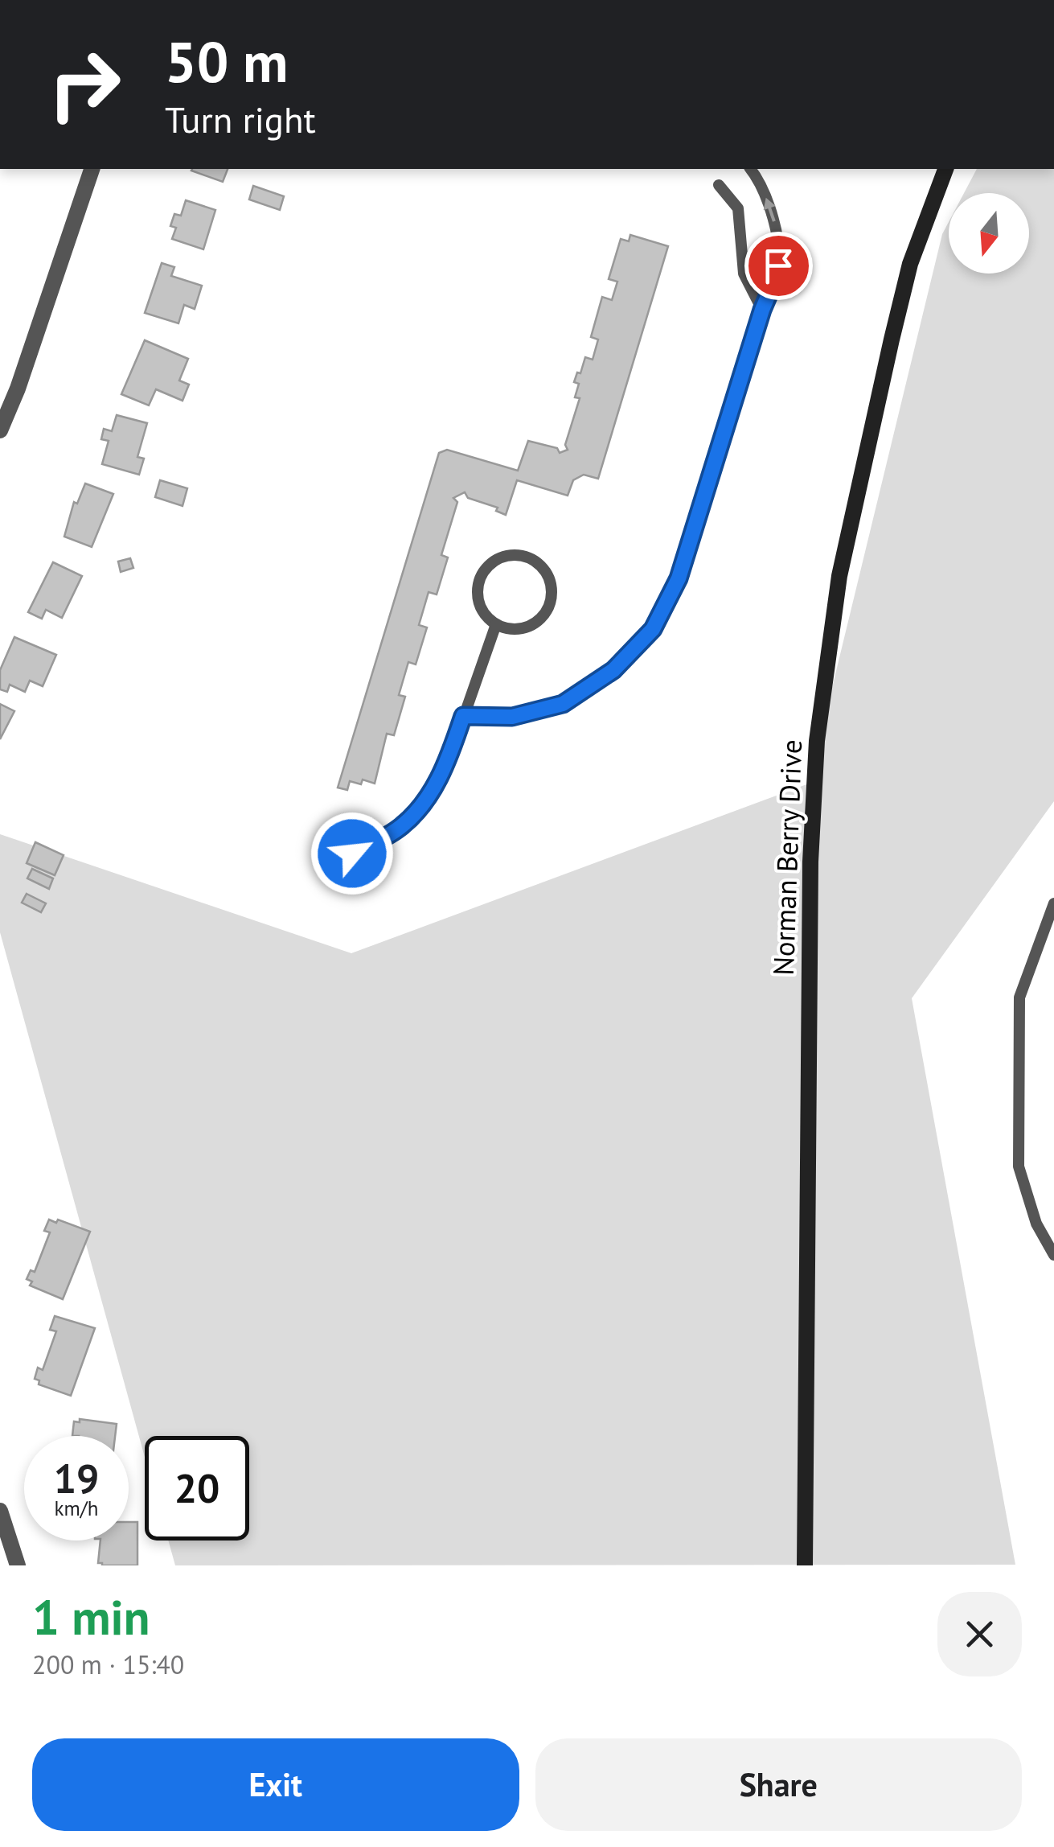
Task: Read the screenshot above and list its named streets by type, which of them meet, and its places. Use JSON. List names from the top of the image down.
{
  "streets": {
    "main road": ["Norman Berry Drive"]
  },
  "north": "bottom",
  "page": {
    "turn": ["50 m", "Turn right"],
    "speed": "19 km/h",
    "limit": "20",
    "heading": ["1 min", "200 m · 15:40"],
    "buttons": ["Exit", "Share"]
  }
}
